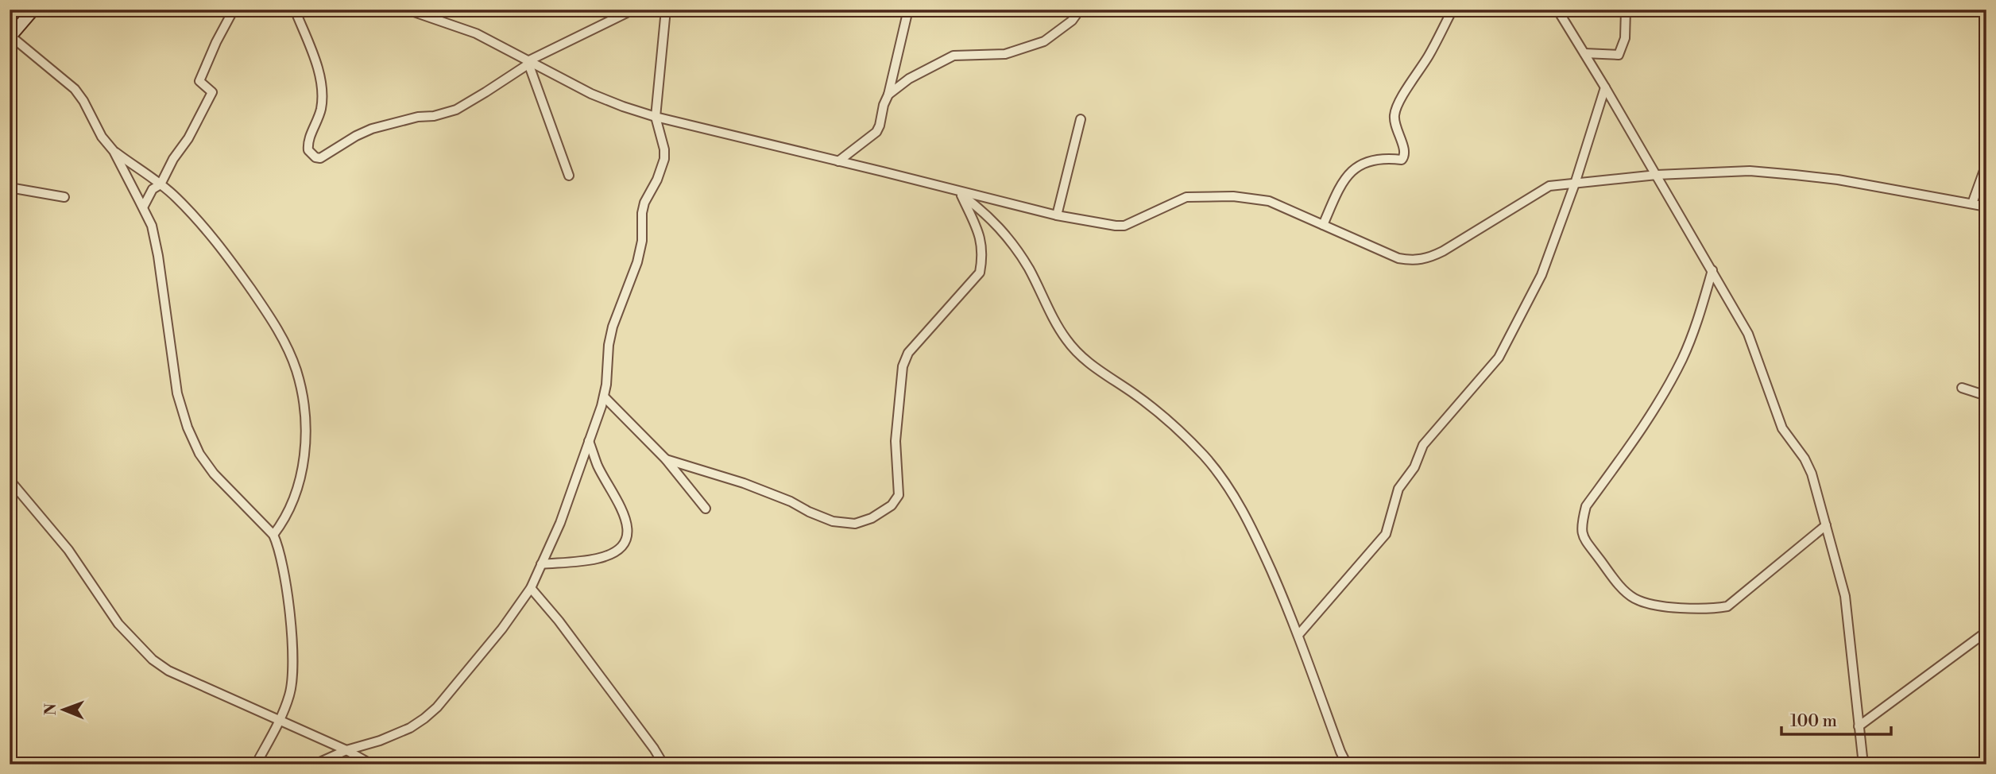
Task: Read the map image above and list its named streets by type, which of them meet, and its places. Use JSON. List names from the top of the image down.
{
  "scale_bar": "100 m",
  "north": "left"
}
